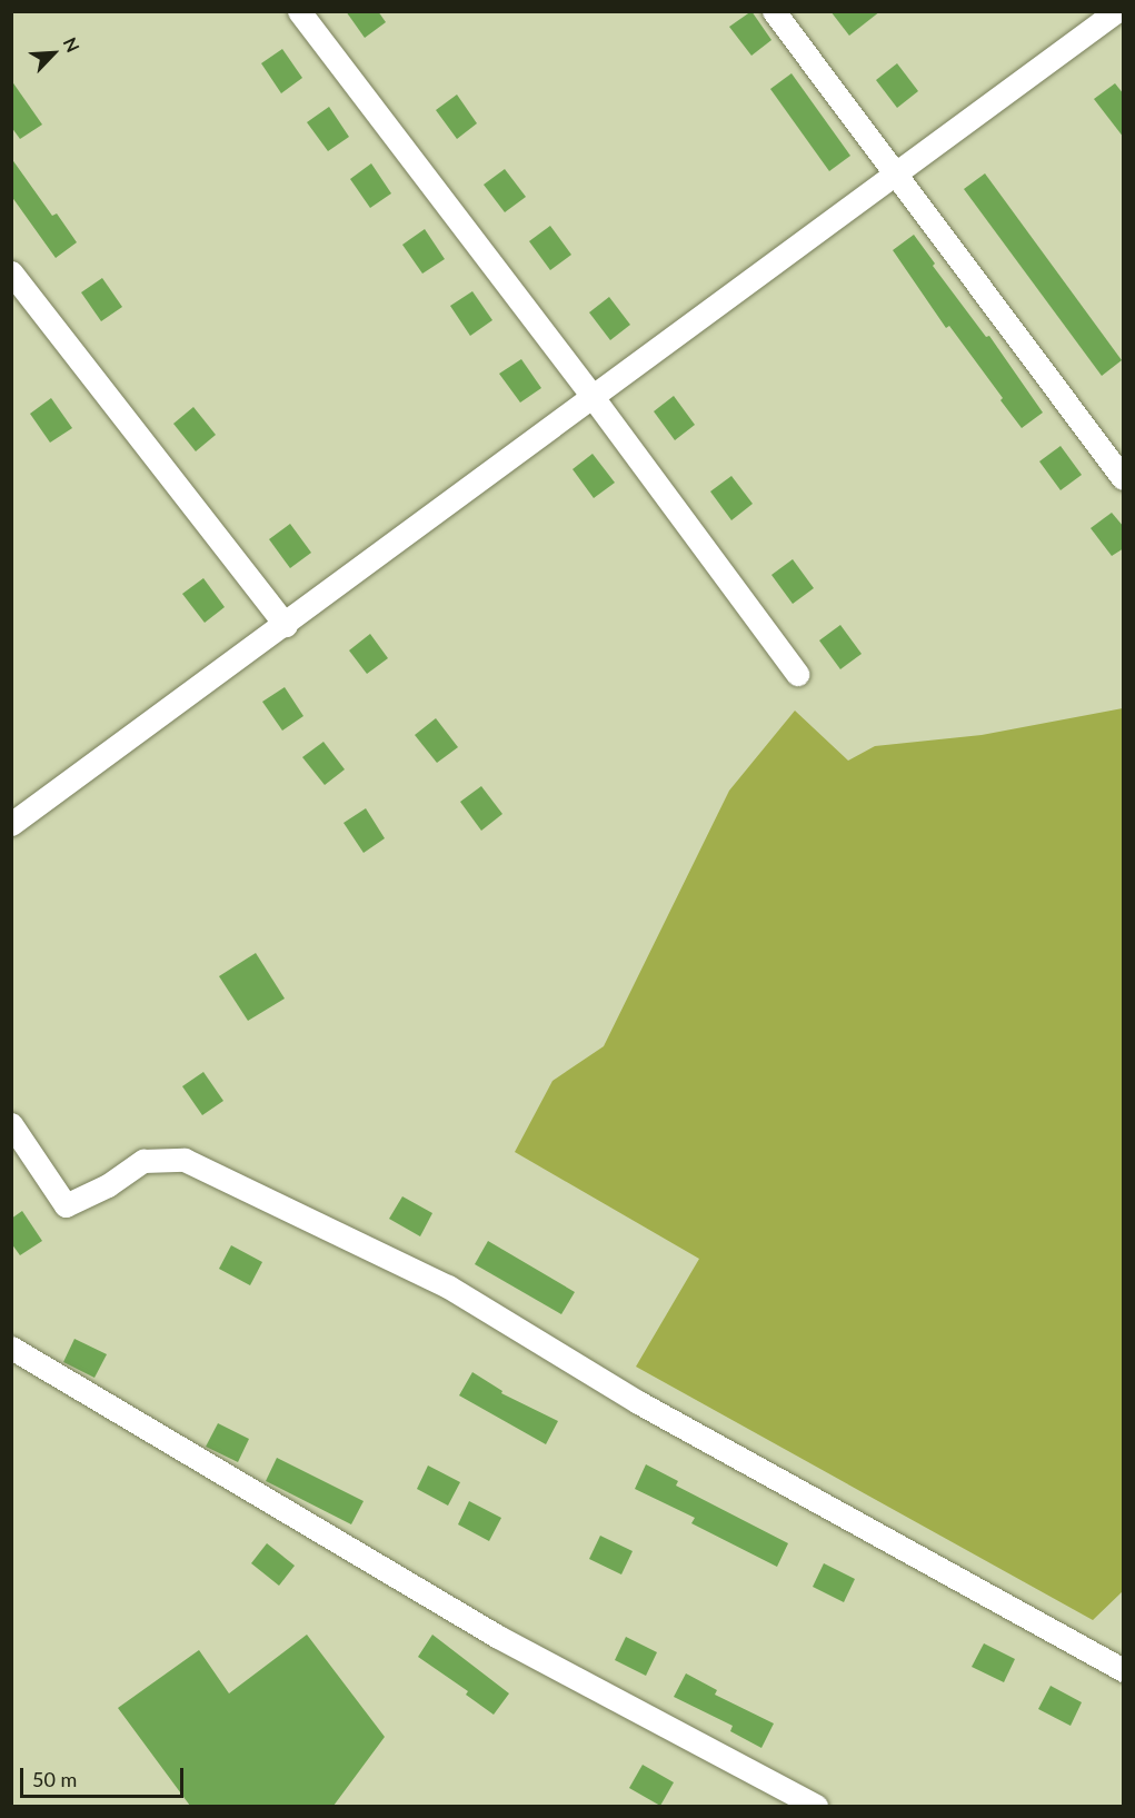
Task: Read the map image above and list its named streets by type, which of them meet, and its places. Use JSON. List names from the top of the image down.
{
  "scale_bar": "50 m",
  "north": "top right"
}
